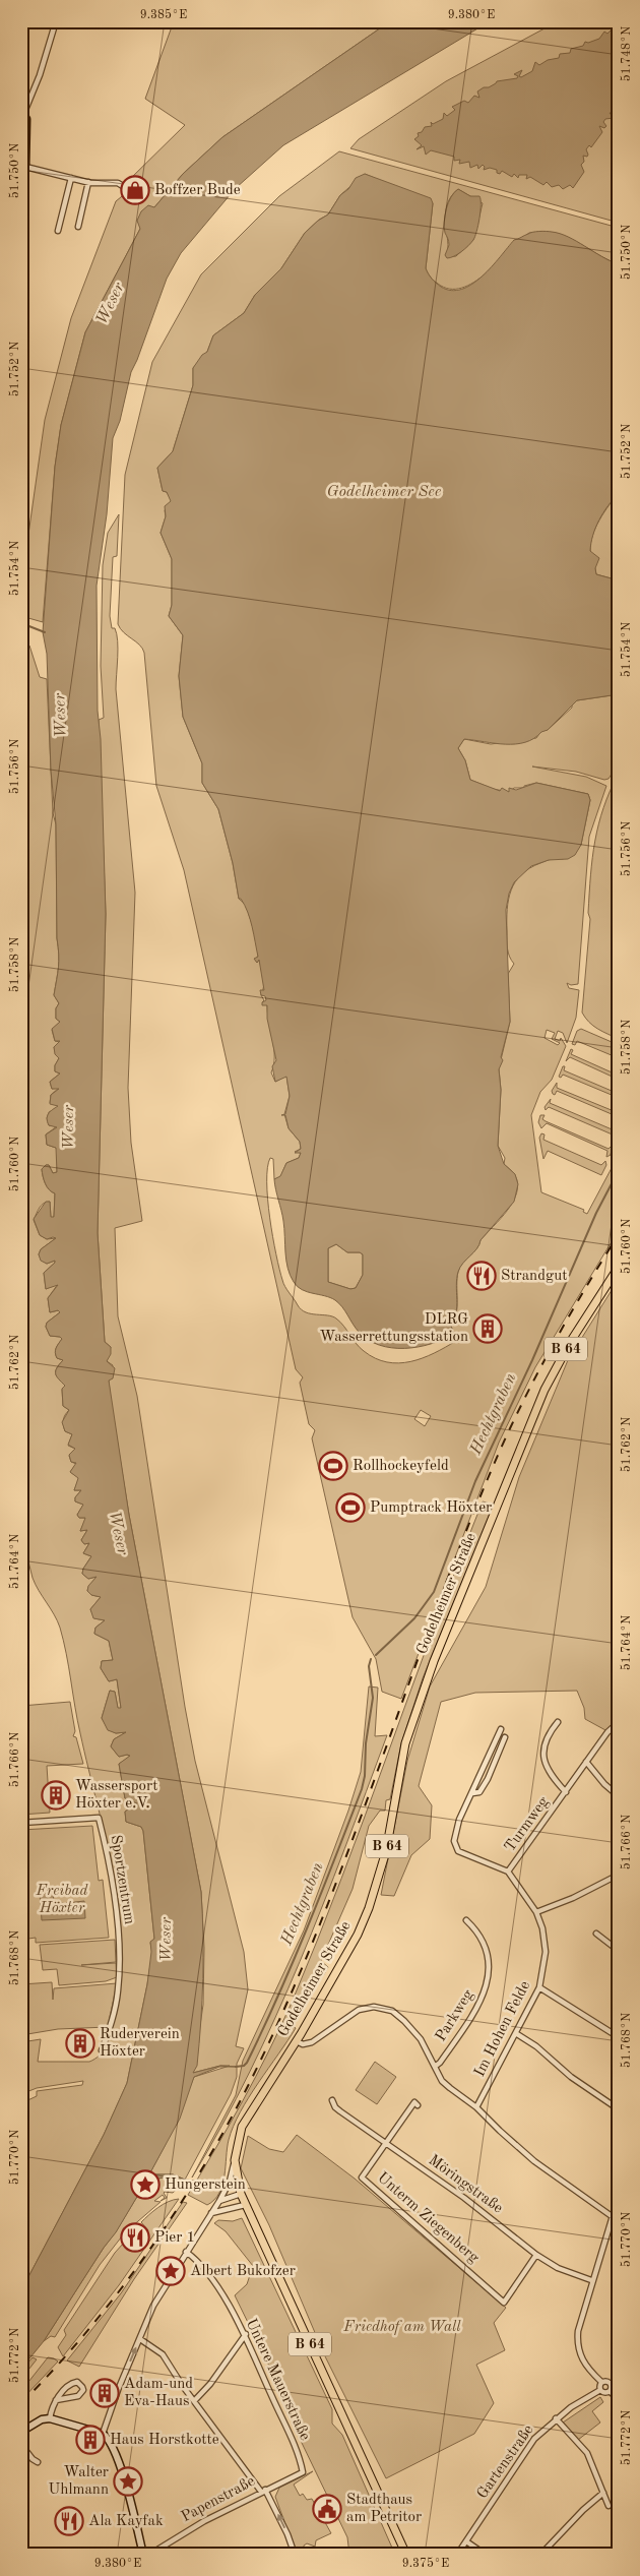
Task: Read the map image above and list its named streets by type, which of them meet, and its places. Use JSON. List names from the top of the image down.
{
  "streets": {
    "main road": ["B 64", "Godelheimer Straße"],
    "street": [
      "Turmweg",
      "Sportzentrum",
      "Parkweg",
      "Im Hohen Felde",
      "Möringstraße",
      "Unterm Ziegenberg",
      "Untere Mauerstraße",
      "Gartenstraße",
      "Papenstraße"
    ]
  },
  "crossings": [
    ["Turmweg", "Im Hohen Felde"],
    ["Möringstraße", "Unterm Ziegenberg"],
    ["Untere Mauerstraße", "Papenstraße"]
  ],
  "water": ["Weser", "Godelheimer See", "Hechtgraben"],
  "parks": ["Freibad Höxter", "Friedhof am Wall"],
  "places": {
    "shop": ["Boffzer Bude"],
    "restaurant": ["Strandgut", "Pier 1", "Ala Kayfak"],
    "building": [
      "DLRG Wasserrettungsstation",
      "Wassersport Höxter e.V.",
      "Ruderverein Höxter",
      "Adam-und Eva-Haus",
      "Haus Horstkotte"
    ],
    "sports": ["Rollhockeyfeld", "Pumptrack Höxter"],
    "place": ["Hungerstein", "Albert Bukofzer", "Walter Uhlmann"],
    "public building": ["Stadthaus am Petritor"]
  },
  "coordinates": [
    "9.385°E",
    "9.380°E",
    "51.748°N",
    "51.750°N",
    "51.752°N",
    "51.754°N",
    "51.756°N",
    "51.758°N",
    "51.760°N",
    "51.762°N",
    "51.764°N",
    "51.766°N",
    "51.768°N",
    "51.770°N",
    "51.772°N",
    "9.375°E"
  ]
}
